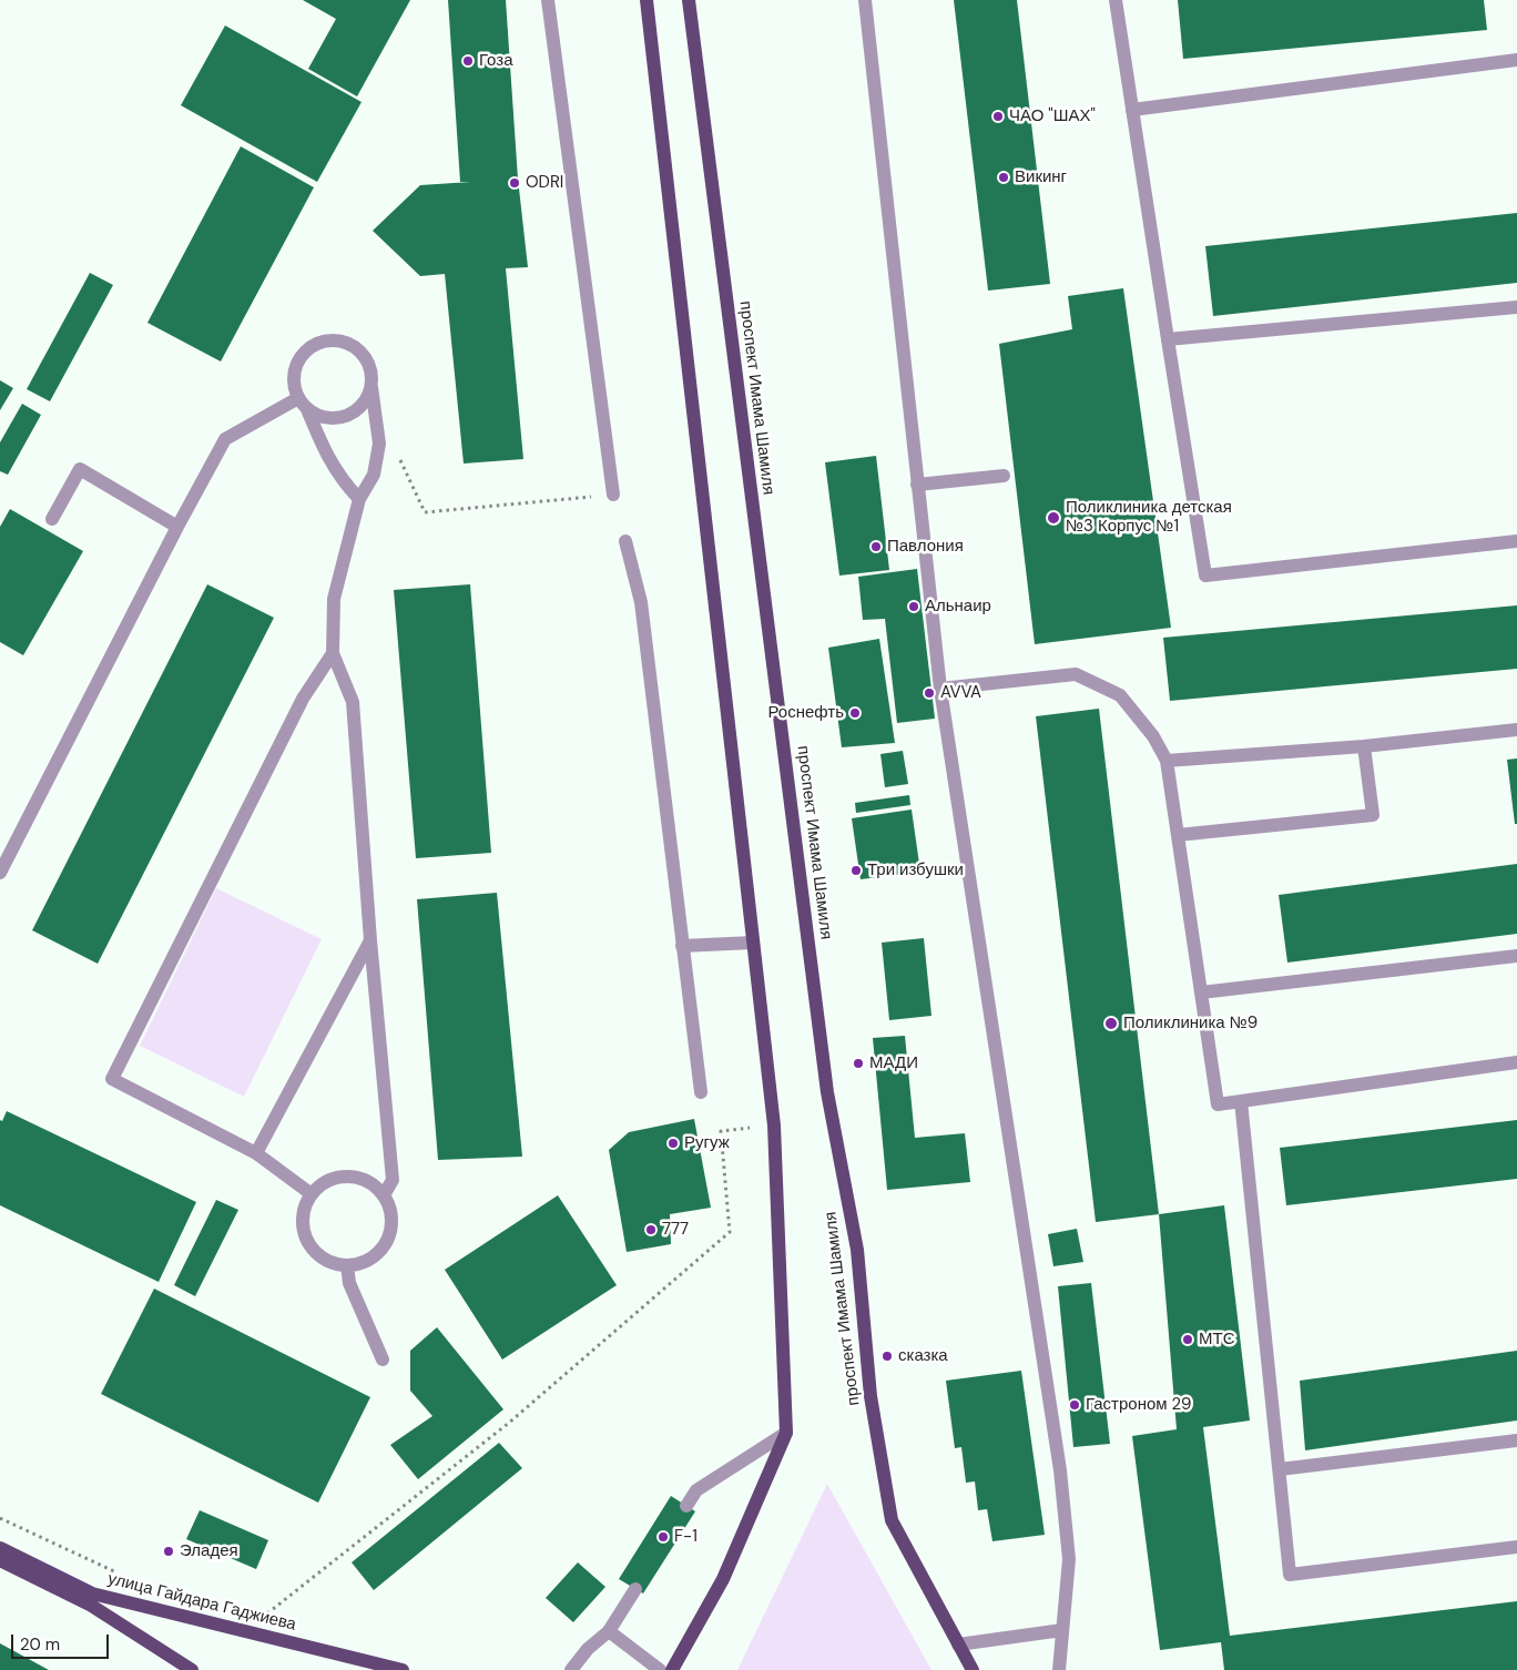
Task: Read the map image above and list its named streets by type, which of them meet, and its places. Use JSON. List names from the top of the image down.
{
  "streets": {
    "main road": ["проспект Имама Шамиля", "улица Гайдара Гаджиева"]
  },
  "places": [
    "Гоза",
    "ЧАО \"ШАХ\"",
    "Викинг",
    "ODRI",
    "Поликлиника детская №3 Корпус №1",
    "Павлония",
    "Альнаир",
    "AVVA",
    "Роснефть",
    "Три избушки",
    "Поликлиника №9",
    "МАДИ",
    "Ругуж",
    "777",
    "МТС",
    "сказка",
    "Гастроном 29",
    "F-1",
    "Эладея"
  ],
  "scale_bar": "20 m"
}
